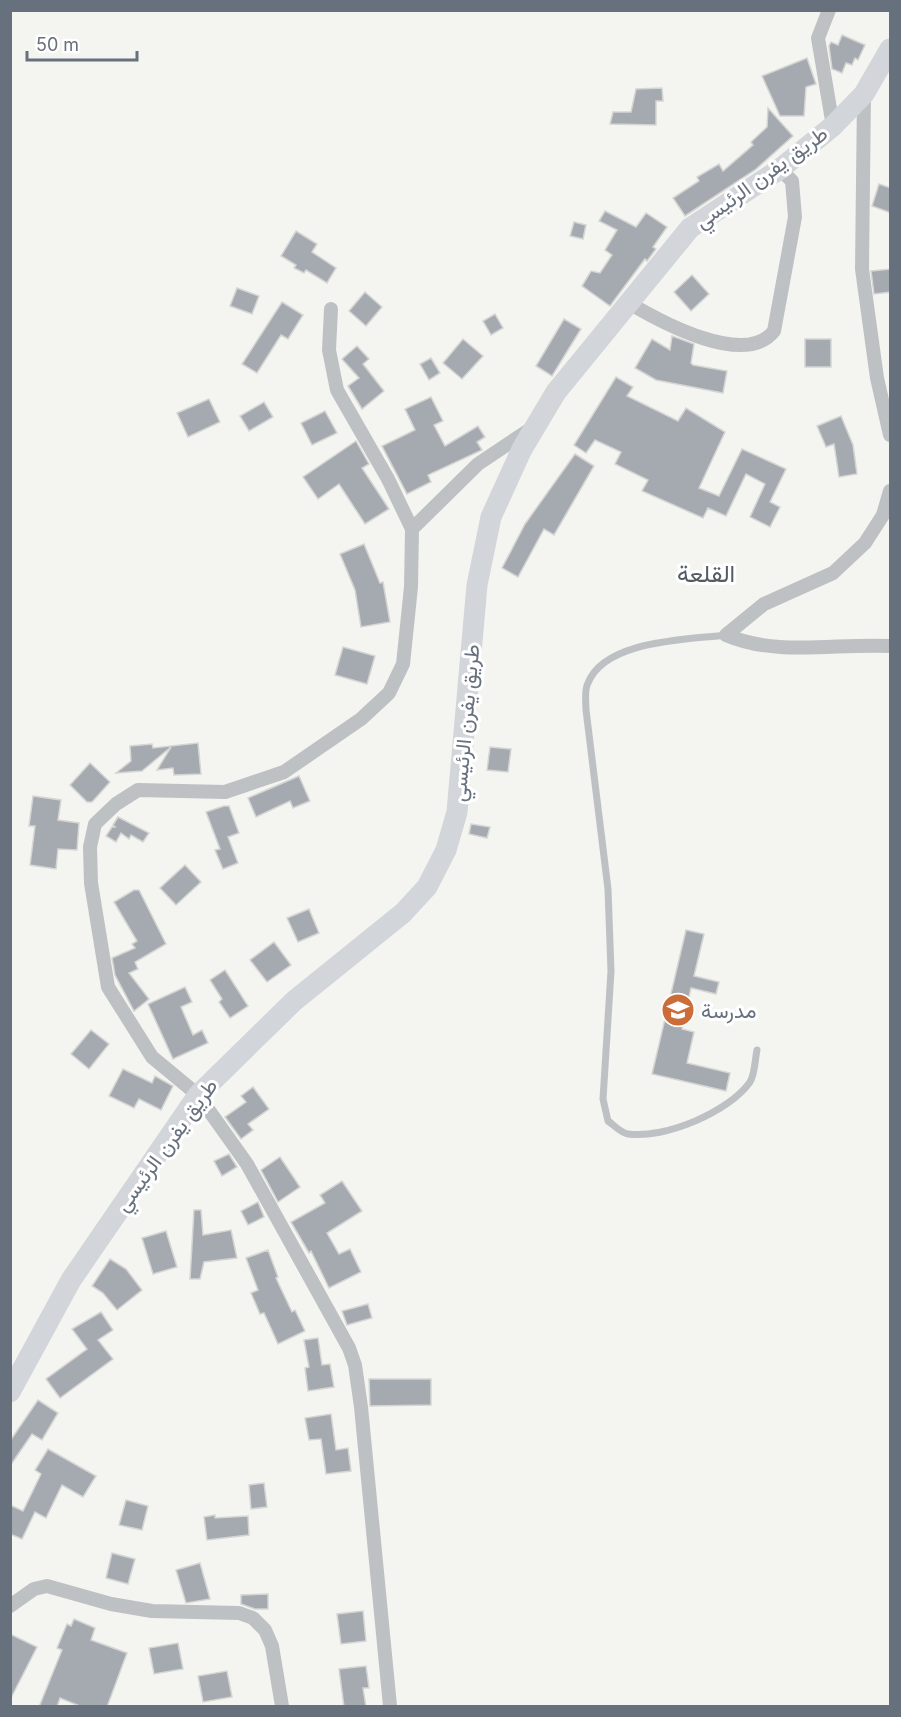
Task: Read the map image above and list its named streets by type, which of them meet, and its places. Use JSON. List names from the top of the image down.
{
  "streets": {
    "main road": ["طريق يفرن الرئيسي"]
  },
  "districts": ["القلعة"],
  "places": {
    "school or university": ["مدرسة"]
  },
  "scale_bar": "50 m"
}
